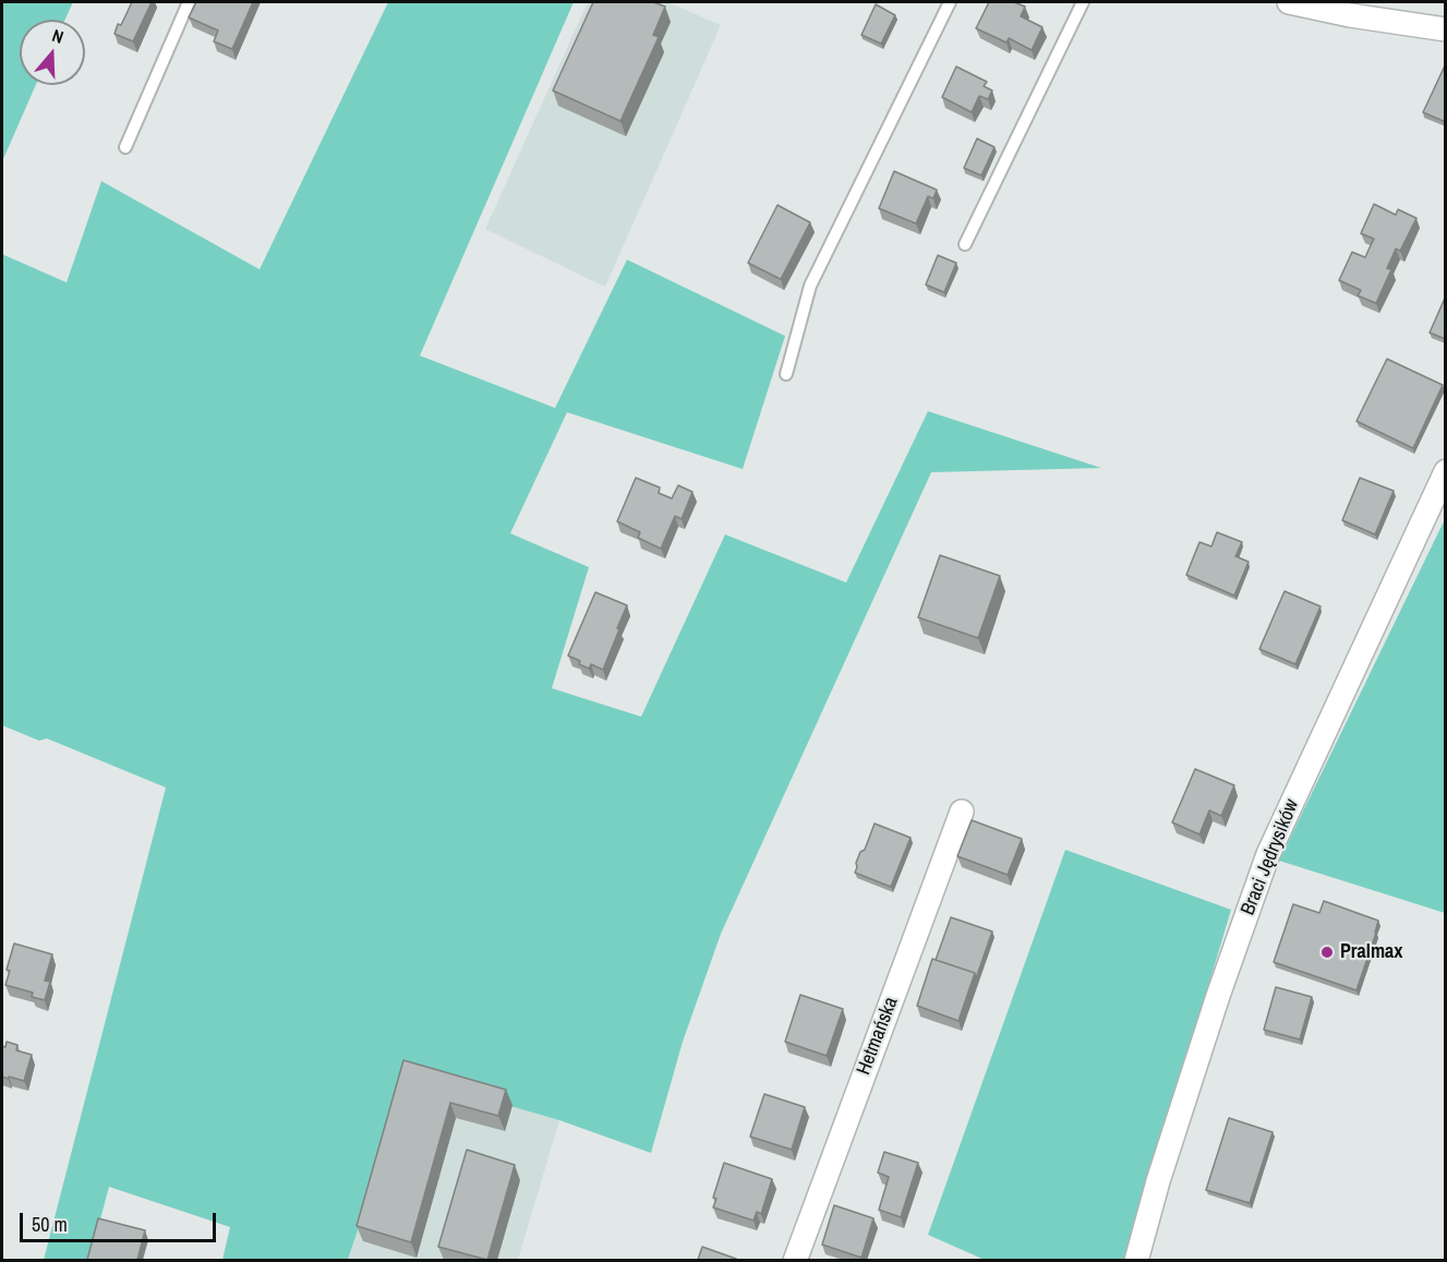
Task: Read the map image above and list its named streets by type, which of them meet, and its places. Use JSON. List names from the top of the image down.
{
  "streets": {
    "street": ["Braci Jędrysików", "Hetmańska"]
  },
  "places": ["Pralmax"],
  "scale_bar": "50 m",
  "north": "top"
}
